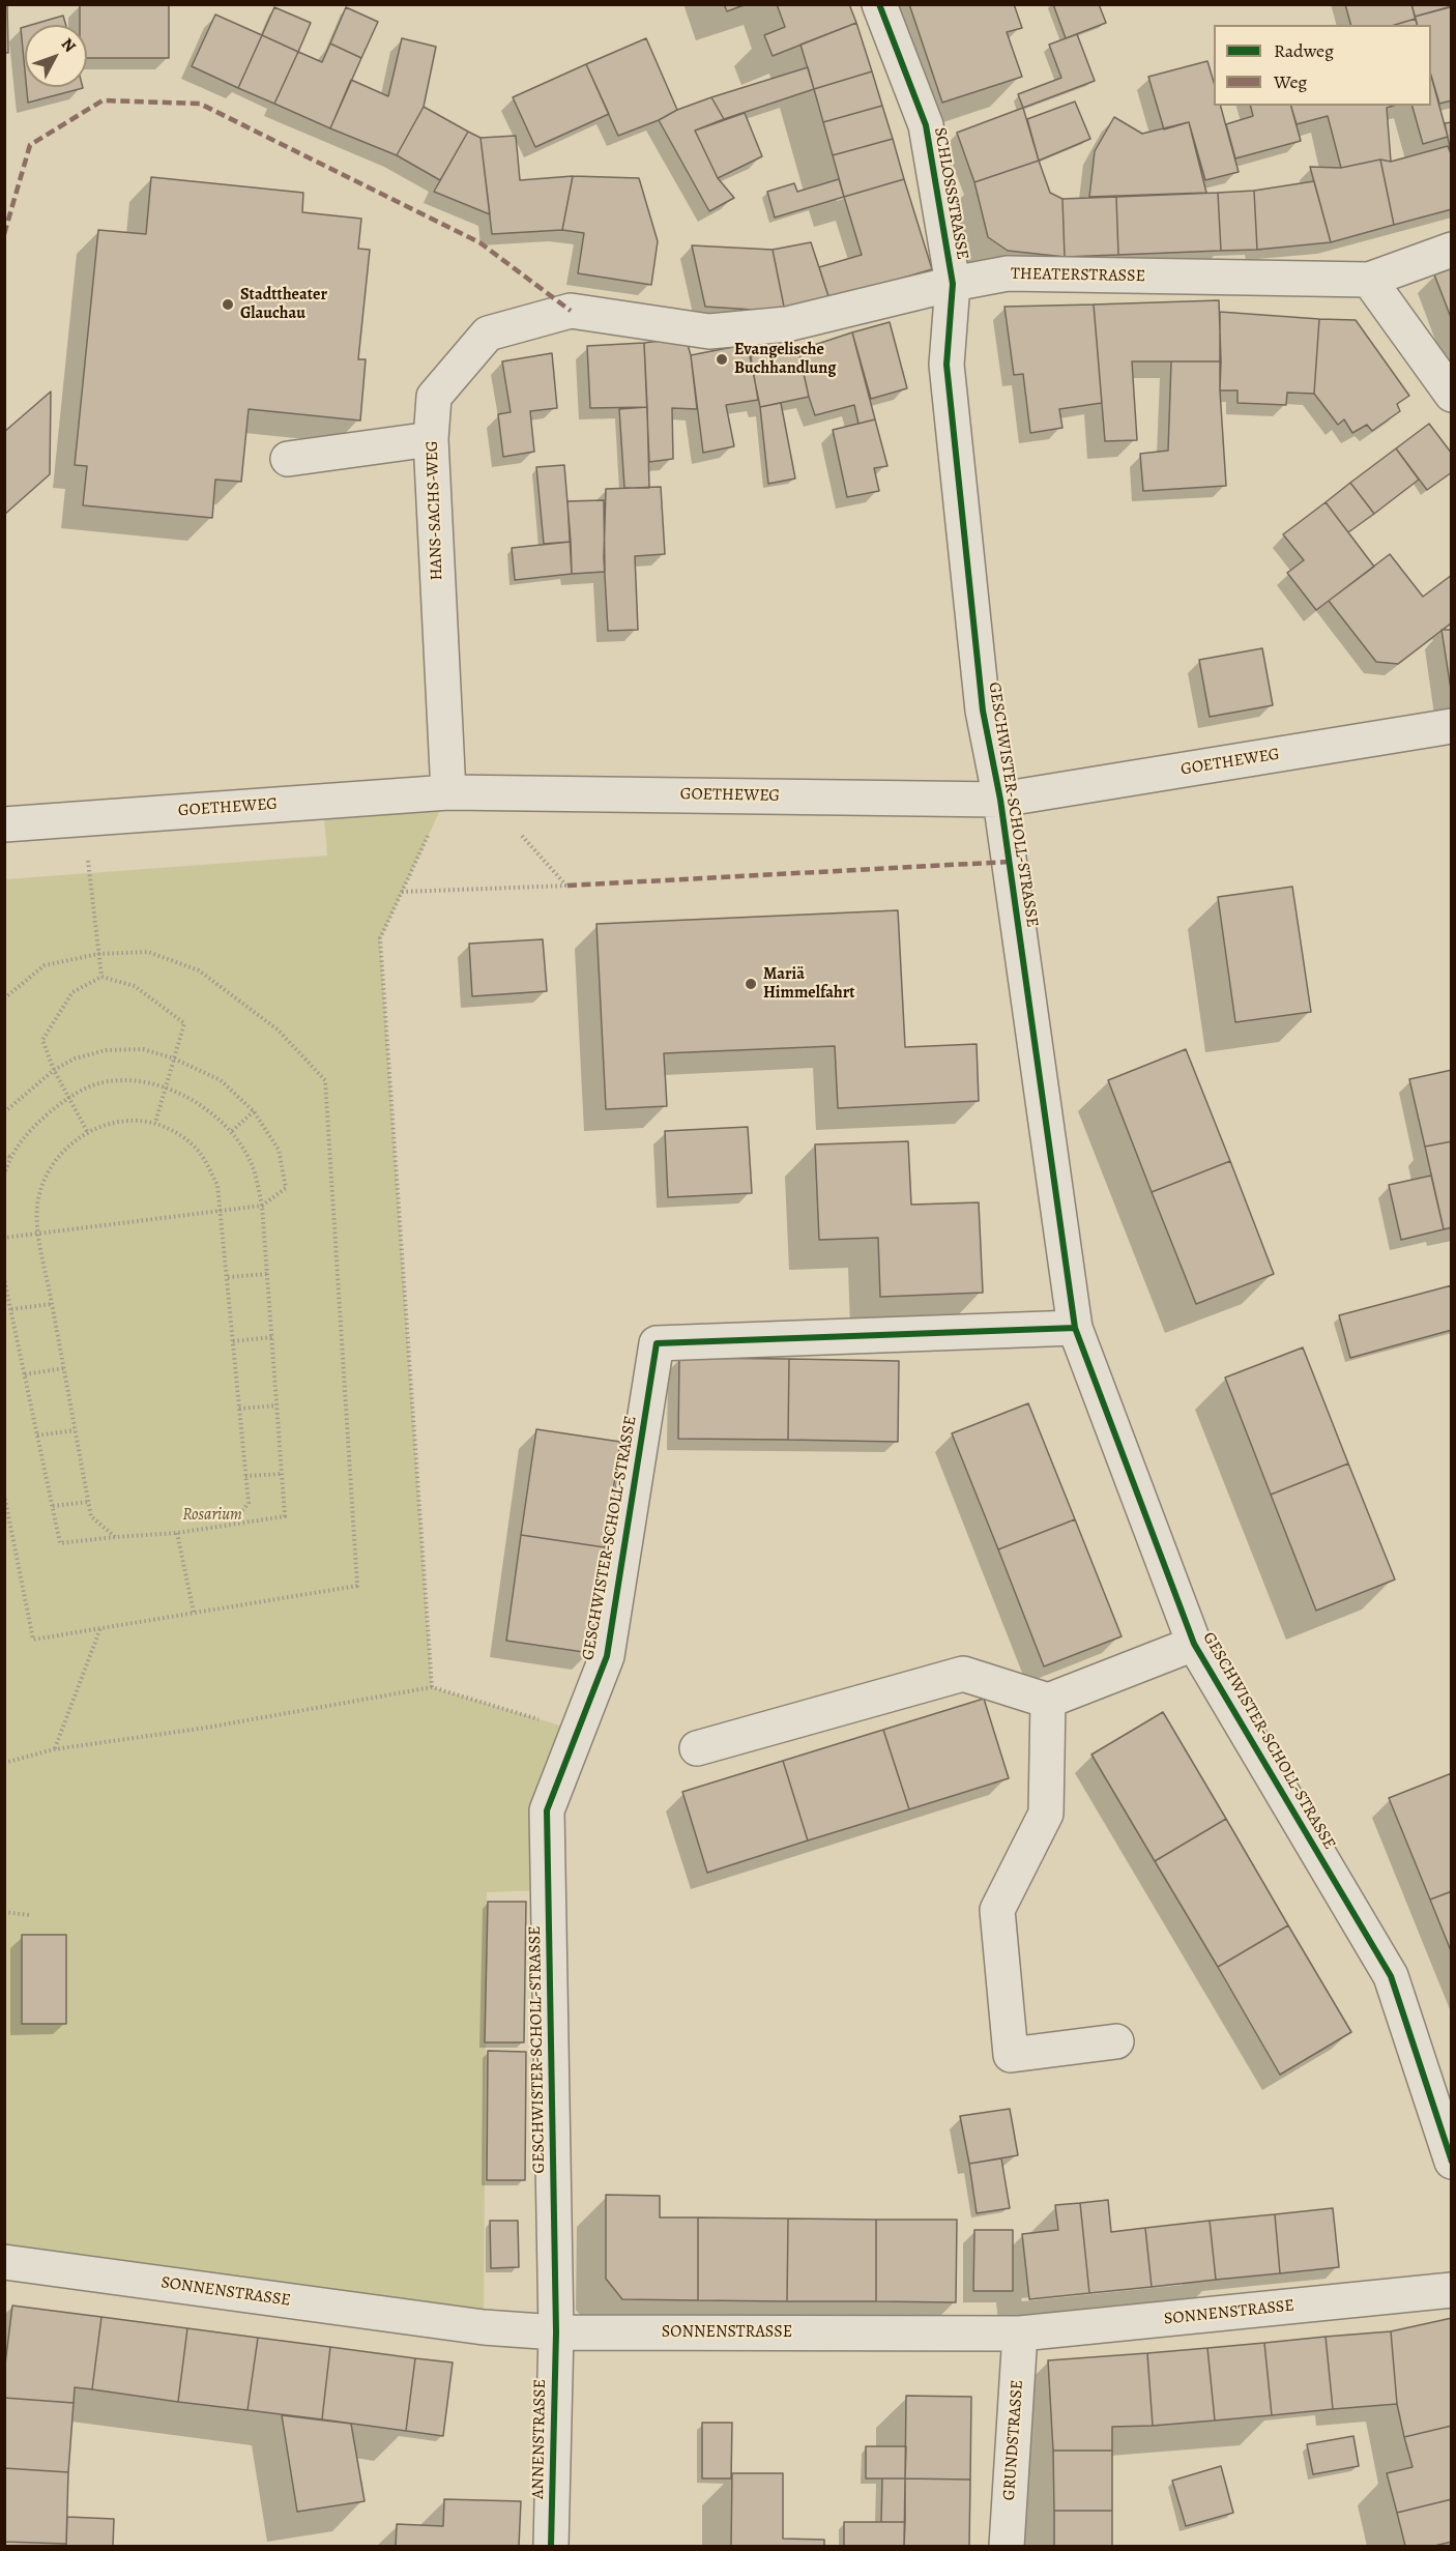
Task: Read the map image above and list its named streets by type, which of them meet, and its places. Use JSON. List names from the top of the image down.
{
  "streets": {
    "street": [
      "SCHLOSSSTRASSE",
      "THEATERSTRASSE",
      "HANS-SACHS-WEG",
      "GOETHEWEG",
      "GESCHWISTER-SCHOLL-STRASSE",
      "SONNENSTRASSE",
      "ANNENSTRASSE",
      "GRUNDSTRASSE"
    ]
  },
  "crossings": [
    ["SCHLOSSSTRASSE", "THEATERSTRASSE"],
    ["SCHLOSSSTRASSE", "GESCHWISTER-SCHOLL-STRASSE"],
    ["THEATERSTRASSE", "HANS-SACHS-WEG"],
    ["THEATERSTRASSE", "GESCHWISTER-SCHOLL-STRASSE"],
    ["HANS-SACHS-WEG", "GOETHEWEG"],
    ["GOETHEWEG", "GESCHWISTER-SCHOLL-STRASSE"],
    ["GESCHWISTER-SCHOLL-STRASSE", "SONNENSTRASSE"],
    ["GESCHWISTER-SCHOLL-STRASSE", "ANNENSTRASSE"],
    ["SONNENSTRASSE", "ANNENSTRASSE"],
    ["SONNENSTRASSE", "GRUNDSTRASSE"]
  ],
  "parks": ["Rosarium"],
  "places": ["Stadttheater Glauchau", "Evangelische Buchhandlung", "Mariä Himmelfahrt"],
  "legend": ["Radweg", "Weg"],
  "north": "top right"
}
